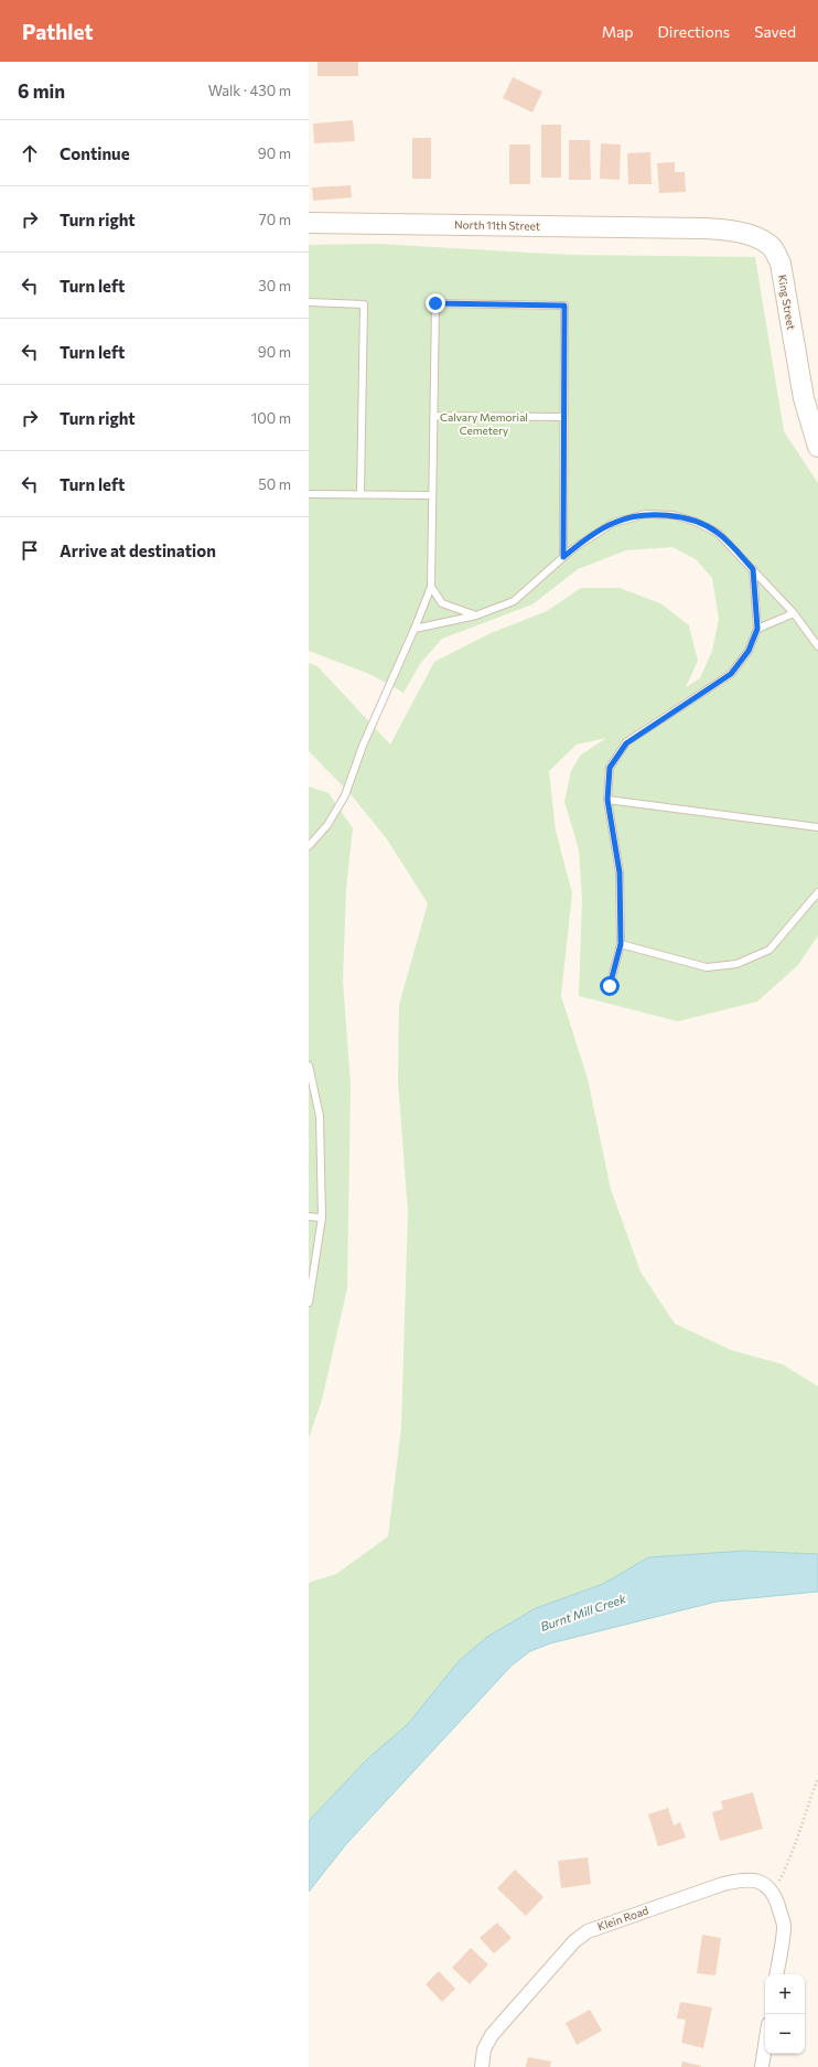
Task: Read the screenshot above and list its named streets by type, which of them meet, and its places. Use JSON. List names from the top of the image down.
{
  "streets": {
    "street": ["North 11th Street", "King Street", "Klein Road"]
  },
  "crossings": [
    ["North 11th Street", "King Street"]
  ],
  "water": ["Burnt Mill Creek"],
  "parks": ["Calvary Memorial Cemetery"],
  "page": {
    "header": "Pathlet",
    "nav": ["Map", "Directions", "Saved"],
    "heading": ["6 min", "Walk · 430 m"],
    "list": [
      ["Continue", "90 m"],
      ["Turn right", "70 m"],
      ["Turn left", "30 m"],
      ["Turn left", "90 m"],
      ["Turn right", "100 m"],
      ["Turn left", "50 m"],
      "Arrive at destination"
    ],
    "map_buttons": ["+", "−"]
  }
}
